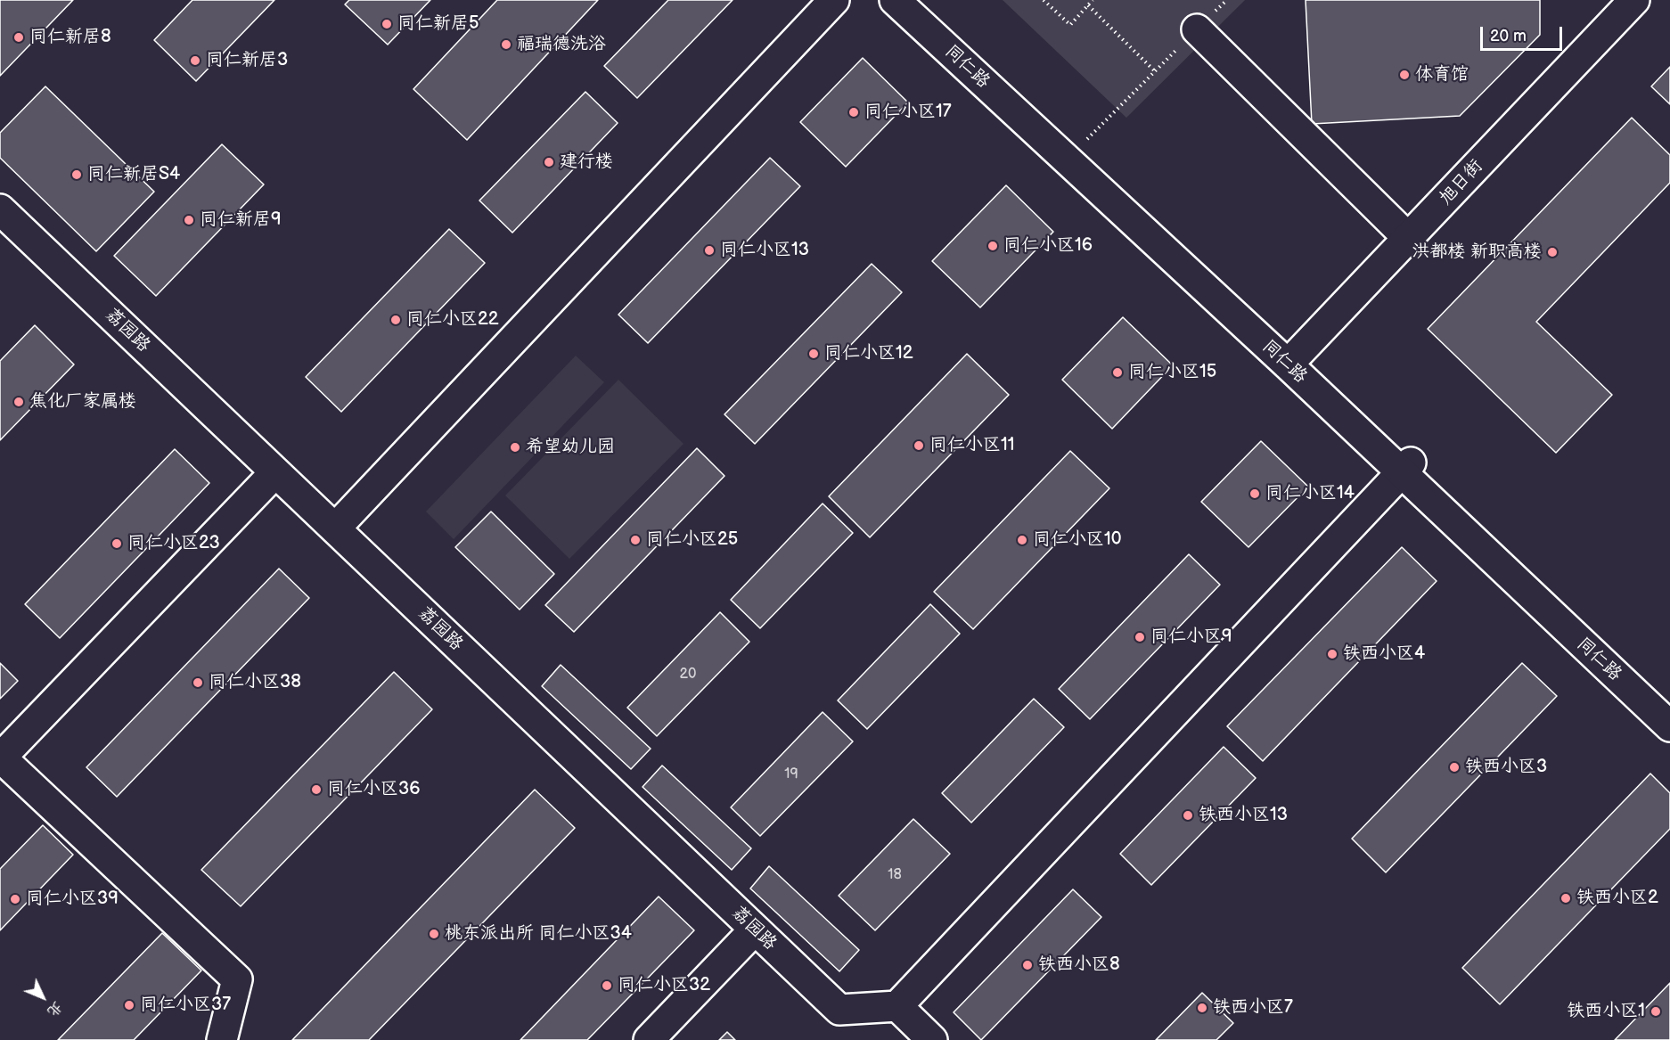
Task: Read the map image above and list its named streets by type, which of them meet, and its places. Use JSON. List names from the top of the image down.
{
  "streets": {
    "street": ["同仁路", "旭日街", "荔园路"]
  },
  "crossings": [
    ["同仁路", "旭日街"]
  ],
  "places": [
    "同仁新居5",
    "同仁新居8",
    "福瑞德洗浴",
    "同仁新居3",
    "体育馆",
    "同仁小区17",
    "建行楼",
    "同仁新居S4",
    "同仁新居9",
    "同仁小区16",
    "同仁小区13",
    "洪都楼 新职高楼",
    "同仁小区22",
    "同仁小区12",
    "同仁小区15",
    "焦化厂家属楼",
    "同仁小区11",
    "希望幼儿园",
    "同仁小区14",
    "同仁小区25",
    "同仁小区10",
    "同仁小区23",
    "同仁小区9",
    "铁西小区4",
    "同仁小区38",
    "铁西小区3",
    "同仁小区36",
    "铁西小区13",
    "铁西小区2",
    "同仁小区39",
    "桃东派出所 同仁小区34",
    "铁西小区8",
    "同仁小区32",
    "同仁小区37",
    "铁西小区7",
    "铁西小区1"
  ],
  "house_numbers": ["20", "19", "18"],
  "scale_bar": "20 m",
  "north": "bottom right"
}
